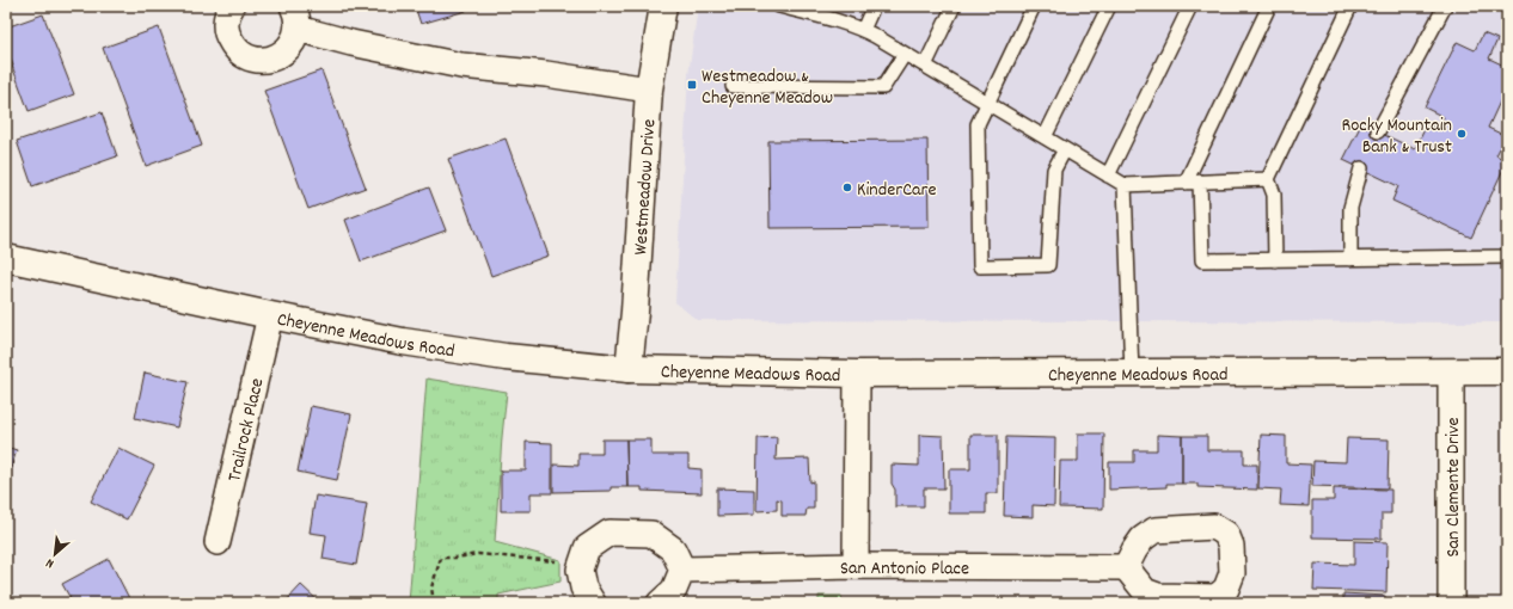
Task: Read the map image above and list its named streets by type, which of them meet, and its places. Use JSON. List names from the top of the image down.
{
  "streets": {
    "main road": ["Westmeadow Drive", "Cheyenne Meadows Road"],
    "street": ["Trailrock Place", "San Clemente Drive", "San Antonio Place"]
  },
  "crossings": [
    ["Westmeadow Drive", "Cheyenne Meadows Road"],
    ["Cheyenne Meadows Road", "Trailrock Place"],
    ["Cheyenne Meadows Road", "San Clemente Drive"]
  ],
  "places": {
    "transit": ["Westmeadow & Cheyenne Meadow"],
    "other": ["Rocky Mountain Bank & Trust", "KinderCare"]
  },
  "north": "bottom left"
}
